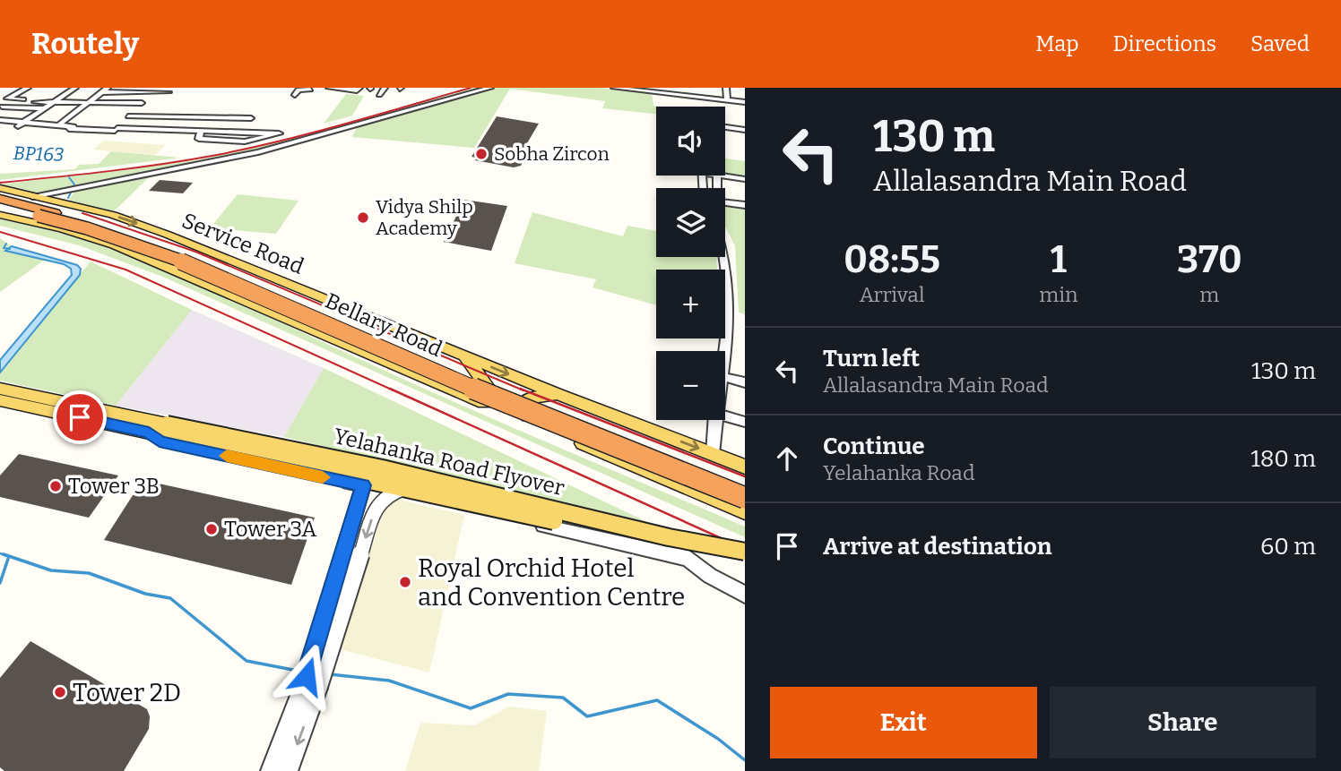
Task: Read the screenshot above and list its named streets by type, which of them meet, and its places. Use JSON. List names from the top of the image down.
{
  "streets": {
    "highway": ["Bellary Road"],
    "main road": ["Service Road", "Yelahanka Road Flyover"]
  },
  "crossings": [
    ["Service Road", "Bellary Road"]
  ],
  "water": ["BP163"],
  "places": [
    "Sobha Zircon",
    "Vidya Shilp Academy",
    "Tower 3B",
    "Tower 3A",
    "Royal Orchid Hotel and Convention Centre",
    "Tower 2D"
  ],
  "page": {
    "header": "Routely",
    "nav": ["Map", "Directions", "Saved"],
    "turn": ["130 m", "Allalasandra Main Road"],
    "map_buttons": ["+", "−"],
    "eta": [
      "08:55",
      "Arrival",
      "1",
      "min",
      "370",
      "m"
    ],
    "list": [
      {
        "name": "Turn left",
        "note": "Allalasandra Main Road",
        "value": "130 m"
      },
      {
        "name": "Continue",
        "note": "Yelahanka Road",
        "value": "180 m"
      },
      {
        "name": "Arrive at destination",
        "value": "60 m"
      }
    ],
    "buttons": ["Exit", "Share"]
  }
}
